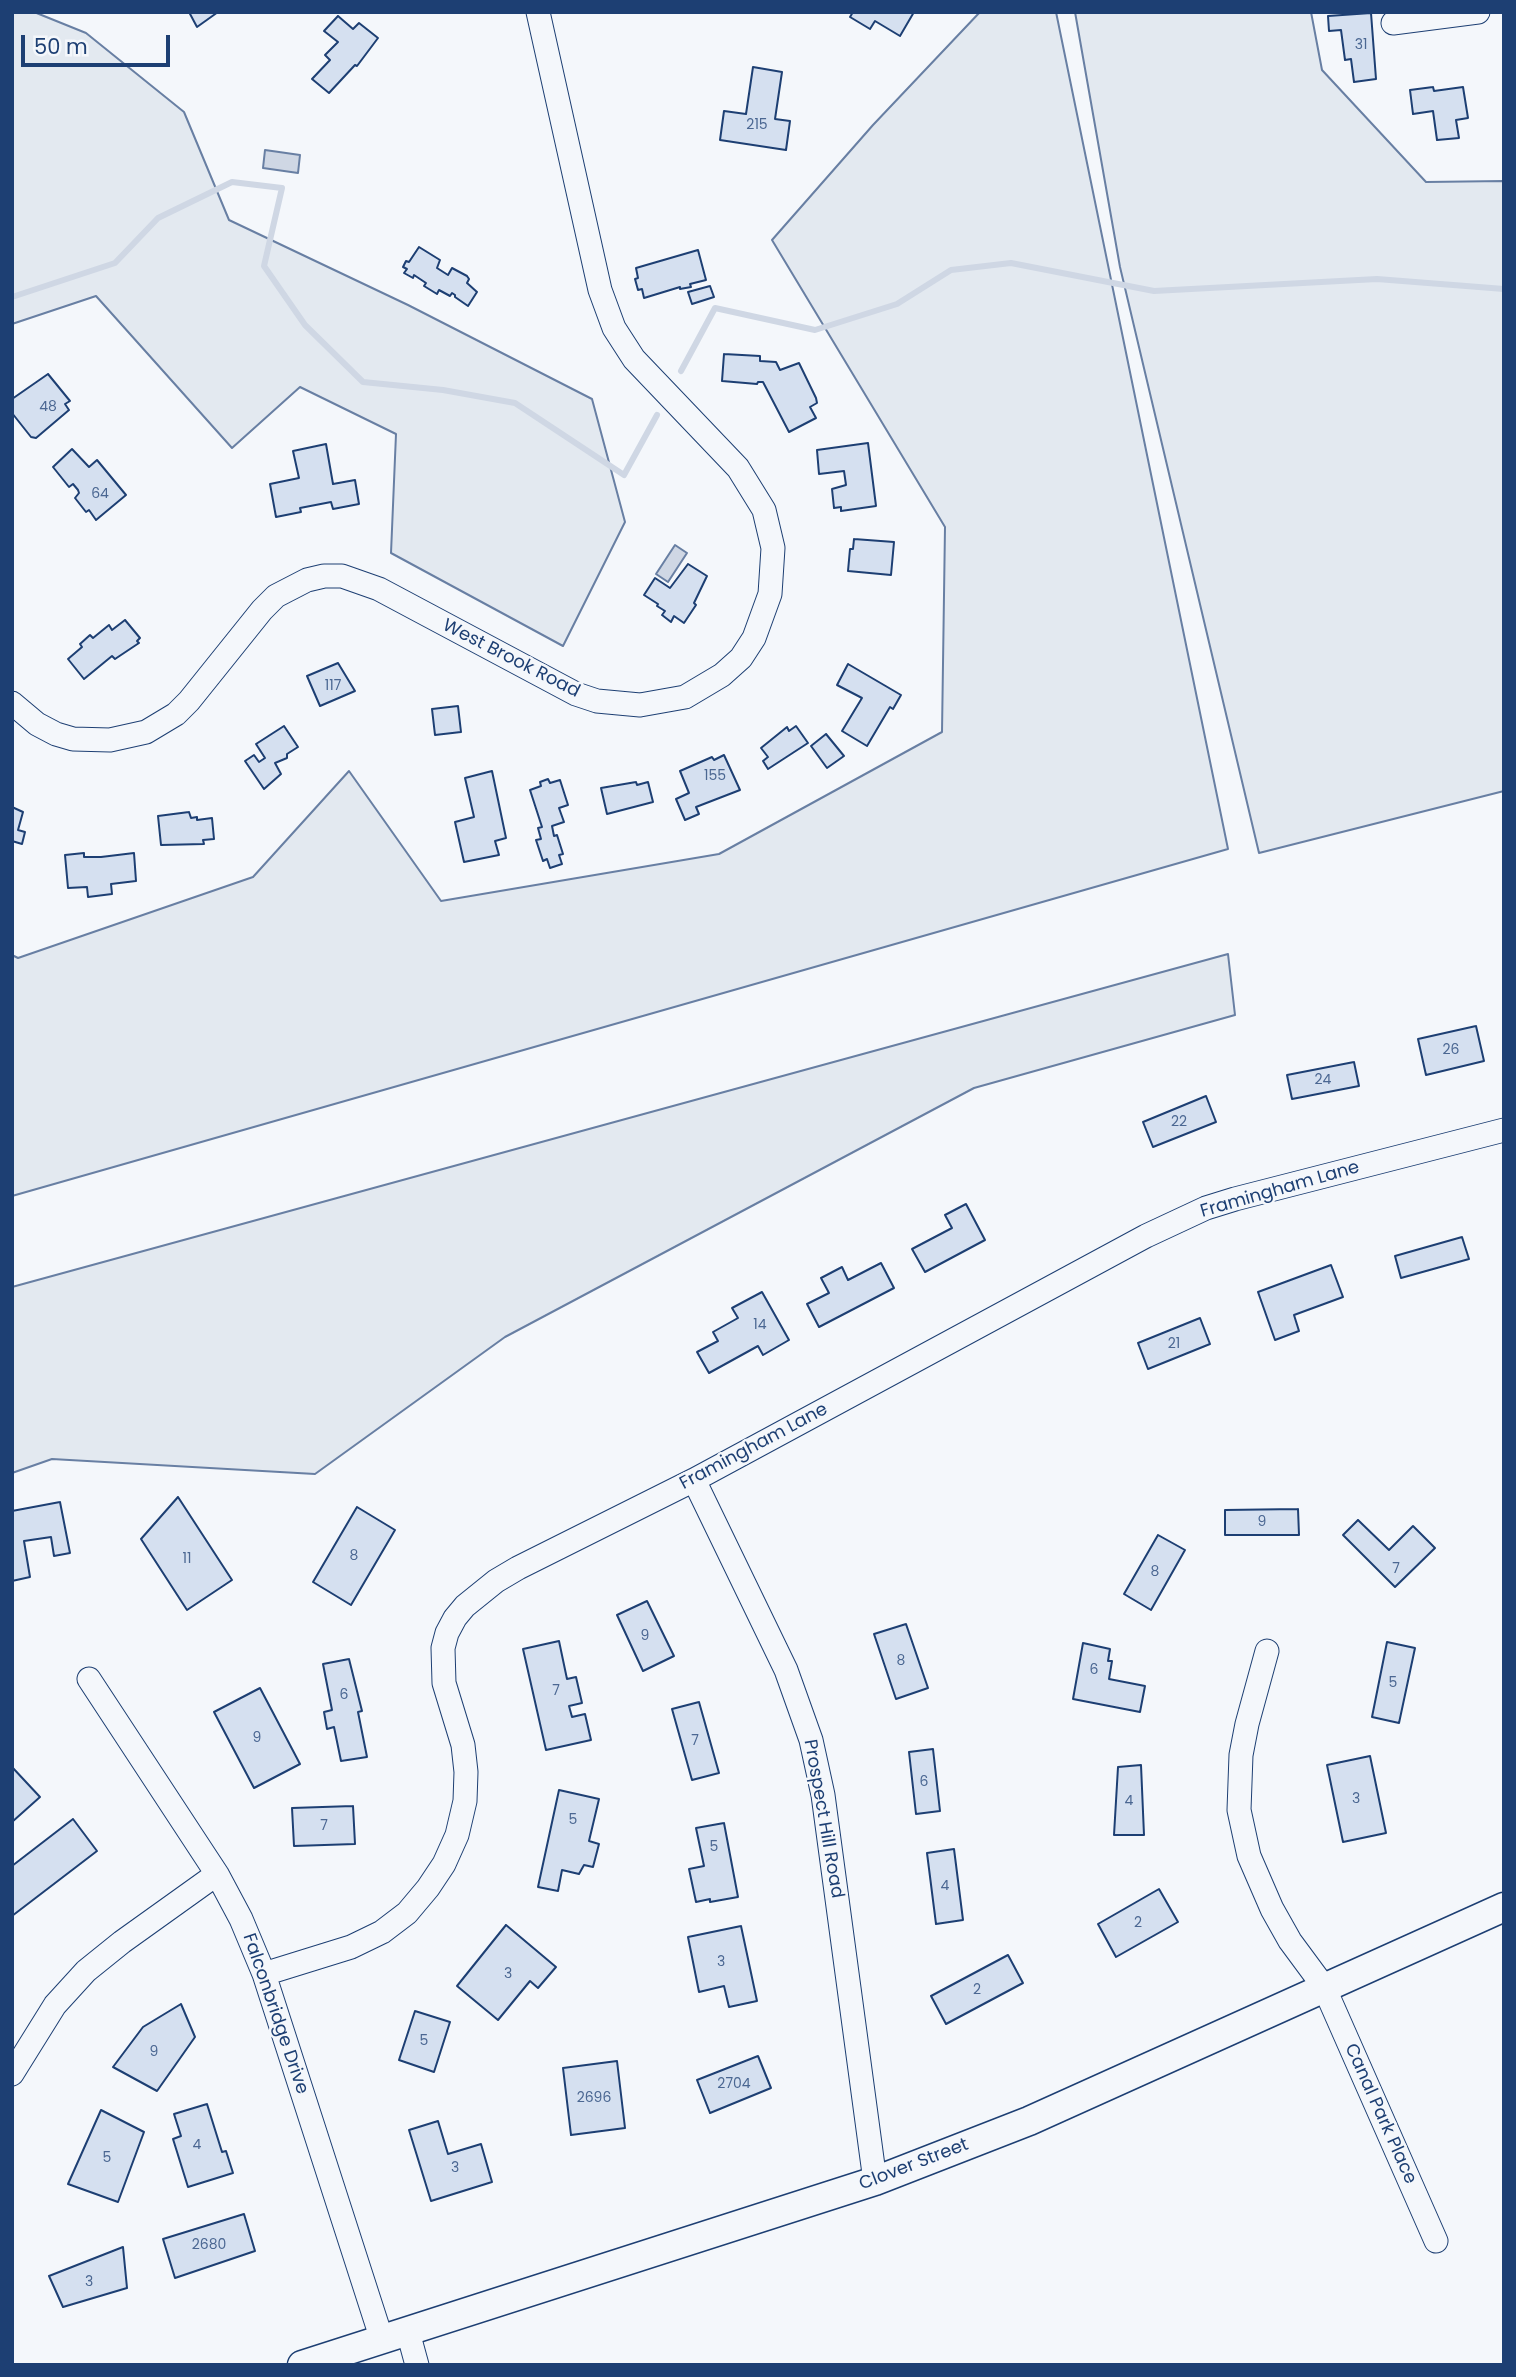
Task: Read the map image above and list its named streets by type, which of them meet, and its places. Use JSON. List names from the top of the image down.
{
  "streets": {
    "main road": ["Clover Street"],
    "street": [
      "West Brook Road",
      "Framingham Lane",
      "Prospect Hill Road",
      "Falconbridge Drive",
      "Canal Park Place"
    ]
  },
  "crossings": [
    ["Framingham Lane", "Prospect Hill Road"],
    ["Framingham Lane", "Falconbridge Drive"],
    ["Prospect Hill Road", "Clover Street"],
    ["Falconbridge Drive", "Clover Street"],
    ["Canal Park Place", "Clover Street"]
  ],
  "house_numbers": [
    "31",
    "215",
    "48",
    "64",
    "117",
    "155",
    "26",
    "24",
    "22",
    "14",
    "21",
    "9",
    "8",
    "11",
    "7",
    "8",
    "9",
    "8",
    "6",
    "5",
    "7",
    "6",
    "9",
    "7",
    "6",
    "3",
    "4",
    "5",
    "7",
    "5",
    "4",
    "2",
    "3",
    "3",
    "2",
    "5",
    "9",
    "2704",
    "2696",
    "4",
    "5",
    "3",
    "2680",
    "3"
  ],
  "scale_bar": "50 m"
}
